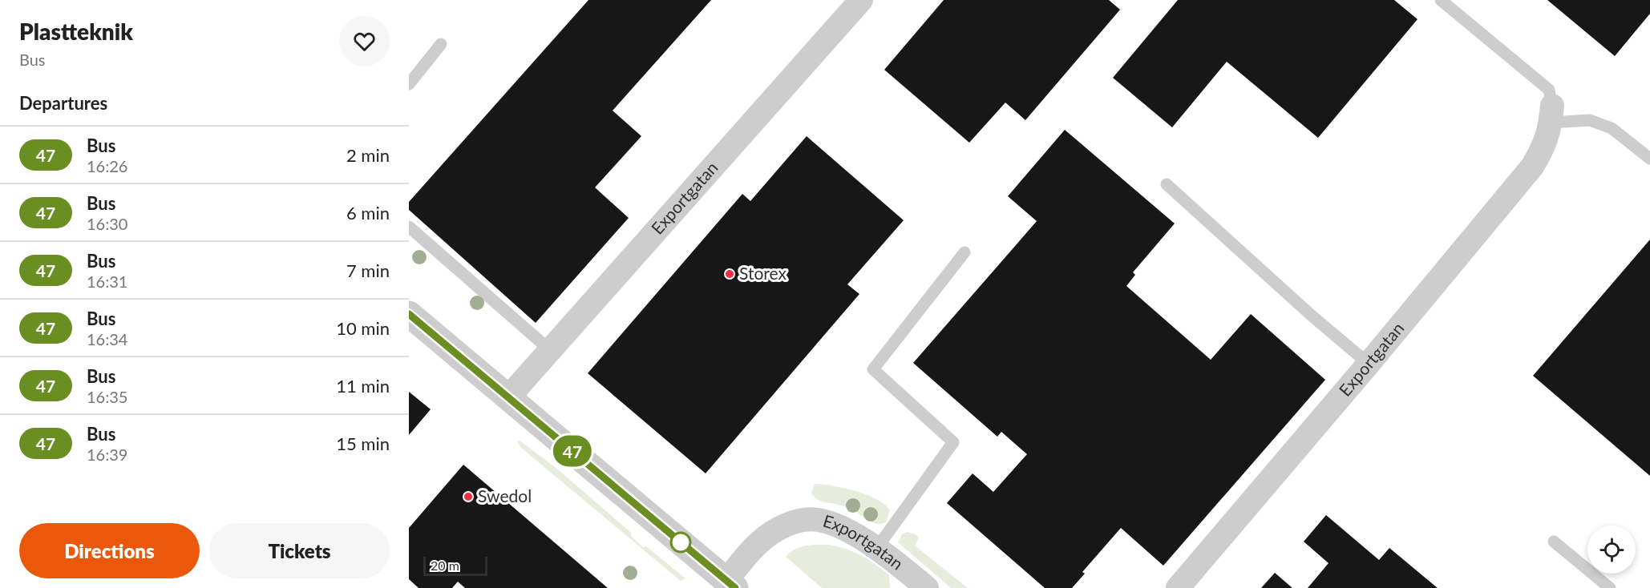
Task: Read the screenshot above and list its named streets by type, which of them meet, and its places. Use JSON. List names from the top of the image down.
{
  "streets": {
    "street": ["Exportgatan"]
  },
  "places": ["Storex", "Swedol"],
  "lines": ["bus line 47"],
  "scale_bar": "20 m",
  "page": {
    "heading": [
      ["Plastteknik", "Bus"],
      "Departures"
    ],
    "on_map": "47",
    "list": [
      {
        "mark": "47",
        "name": "Bus",
        "note": "16:26",
        "value": "2 min"
      },
      {
        "mark": "47",
        "name": "Bus",
        "note": "16:30",
        "value": "6 min"
      },
      {
        "mark": "47",
        "name": "Bus",
        "note": "16:31",
        "value": "7 min"
      },
      {
        "mark": "47",
        "name": "Bus",
        "note": "16:34",
        "value": "10 min"
      },
      {
        "mark": "47",
        "name": "Bus",
        "note": "16:35",
        "value": "11 min"
      },
      {
        "mark": "47",
        "name": "Bus",
        "note": "16:39",
        "value": "15 min"
      }
    ],
    "buttons": ["Directions", "Tickets"],
    "scale": "20 m"
  }
}
